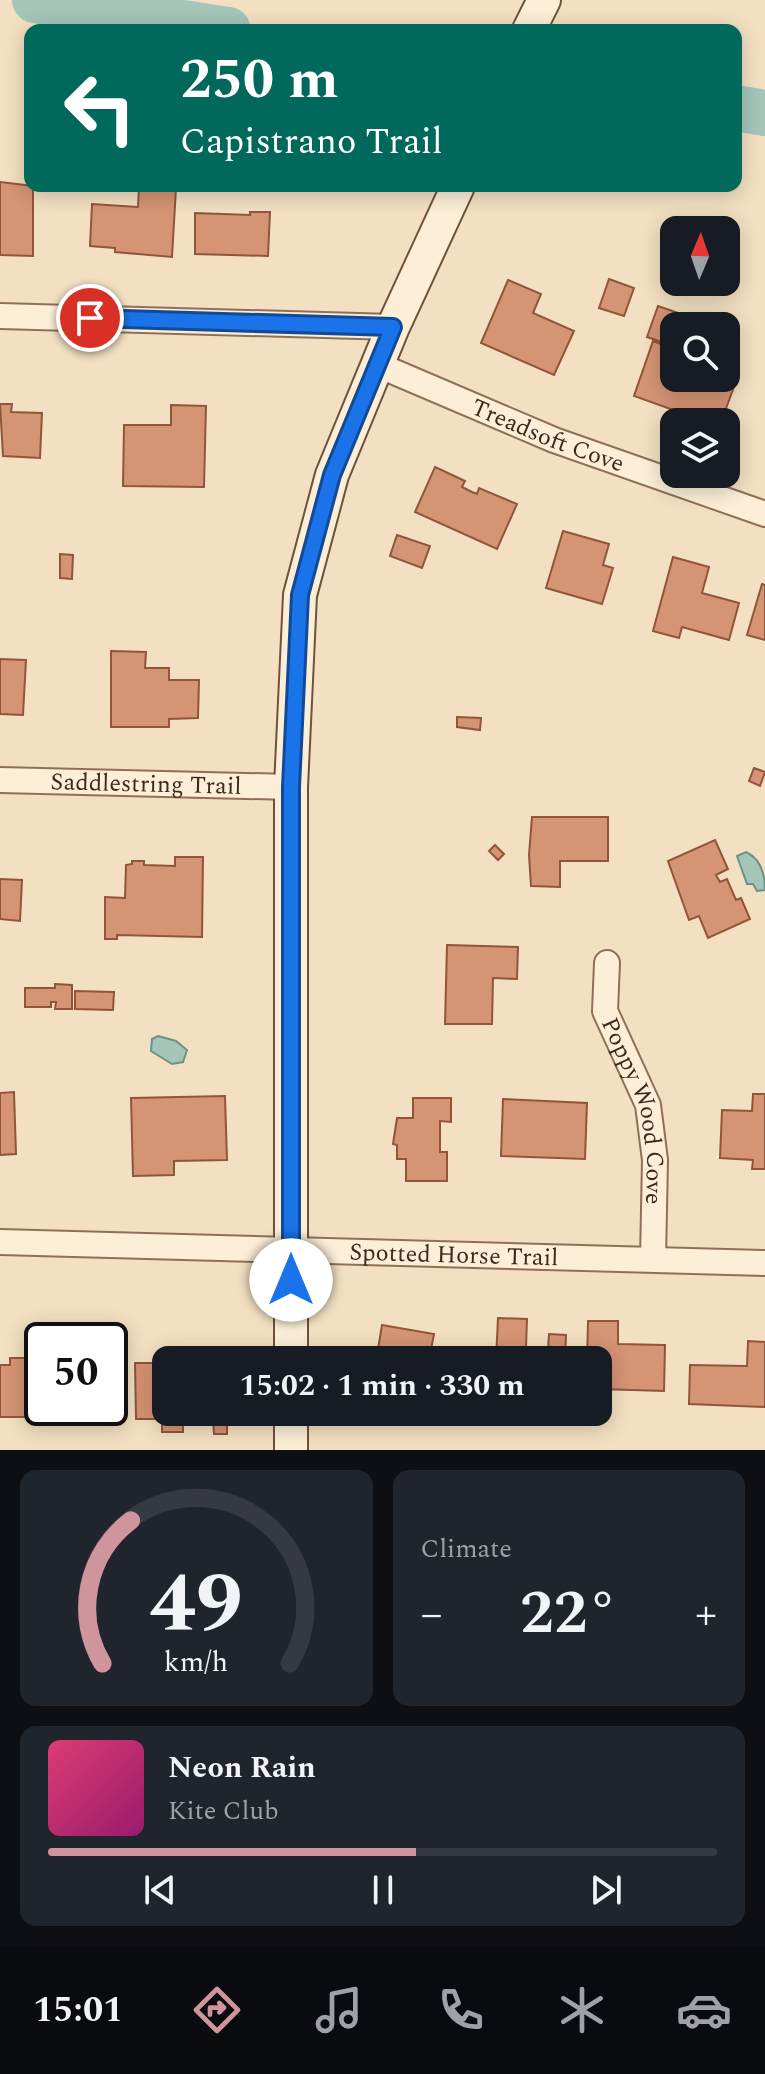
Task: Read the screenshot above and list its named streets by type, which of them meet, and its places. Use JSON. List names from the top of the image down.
{
  "streets": {
    "street": [
      "Treadsoft Cove",
      "Saddlestring Trail",
      "Poppy Wood Cove",
      "Spotted Horse Trail"
    ]
  },
  "crossings": [
    ["Poppy Wood Cove", "Spotted Horse Trail"]
  ],
  "north": "top",
  "page": {
    "turn": ["250 m", "Capistrano Trail"],
    "limit": "50",
    "trip": "15:02 · 1 min · 330 m",
    "tile": "Climate",
    "heat": ["−", "22°", "+"],
    "song": ["Neon Rain", "Kite Club"],
    "tabs": "15:01",
    "gauge": ["49", "km/h"]
  }
}
